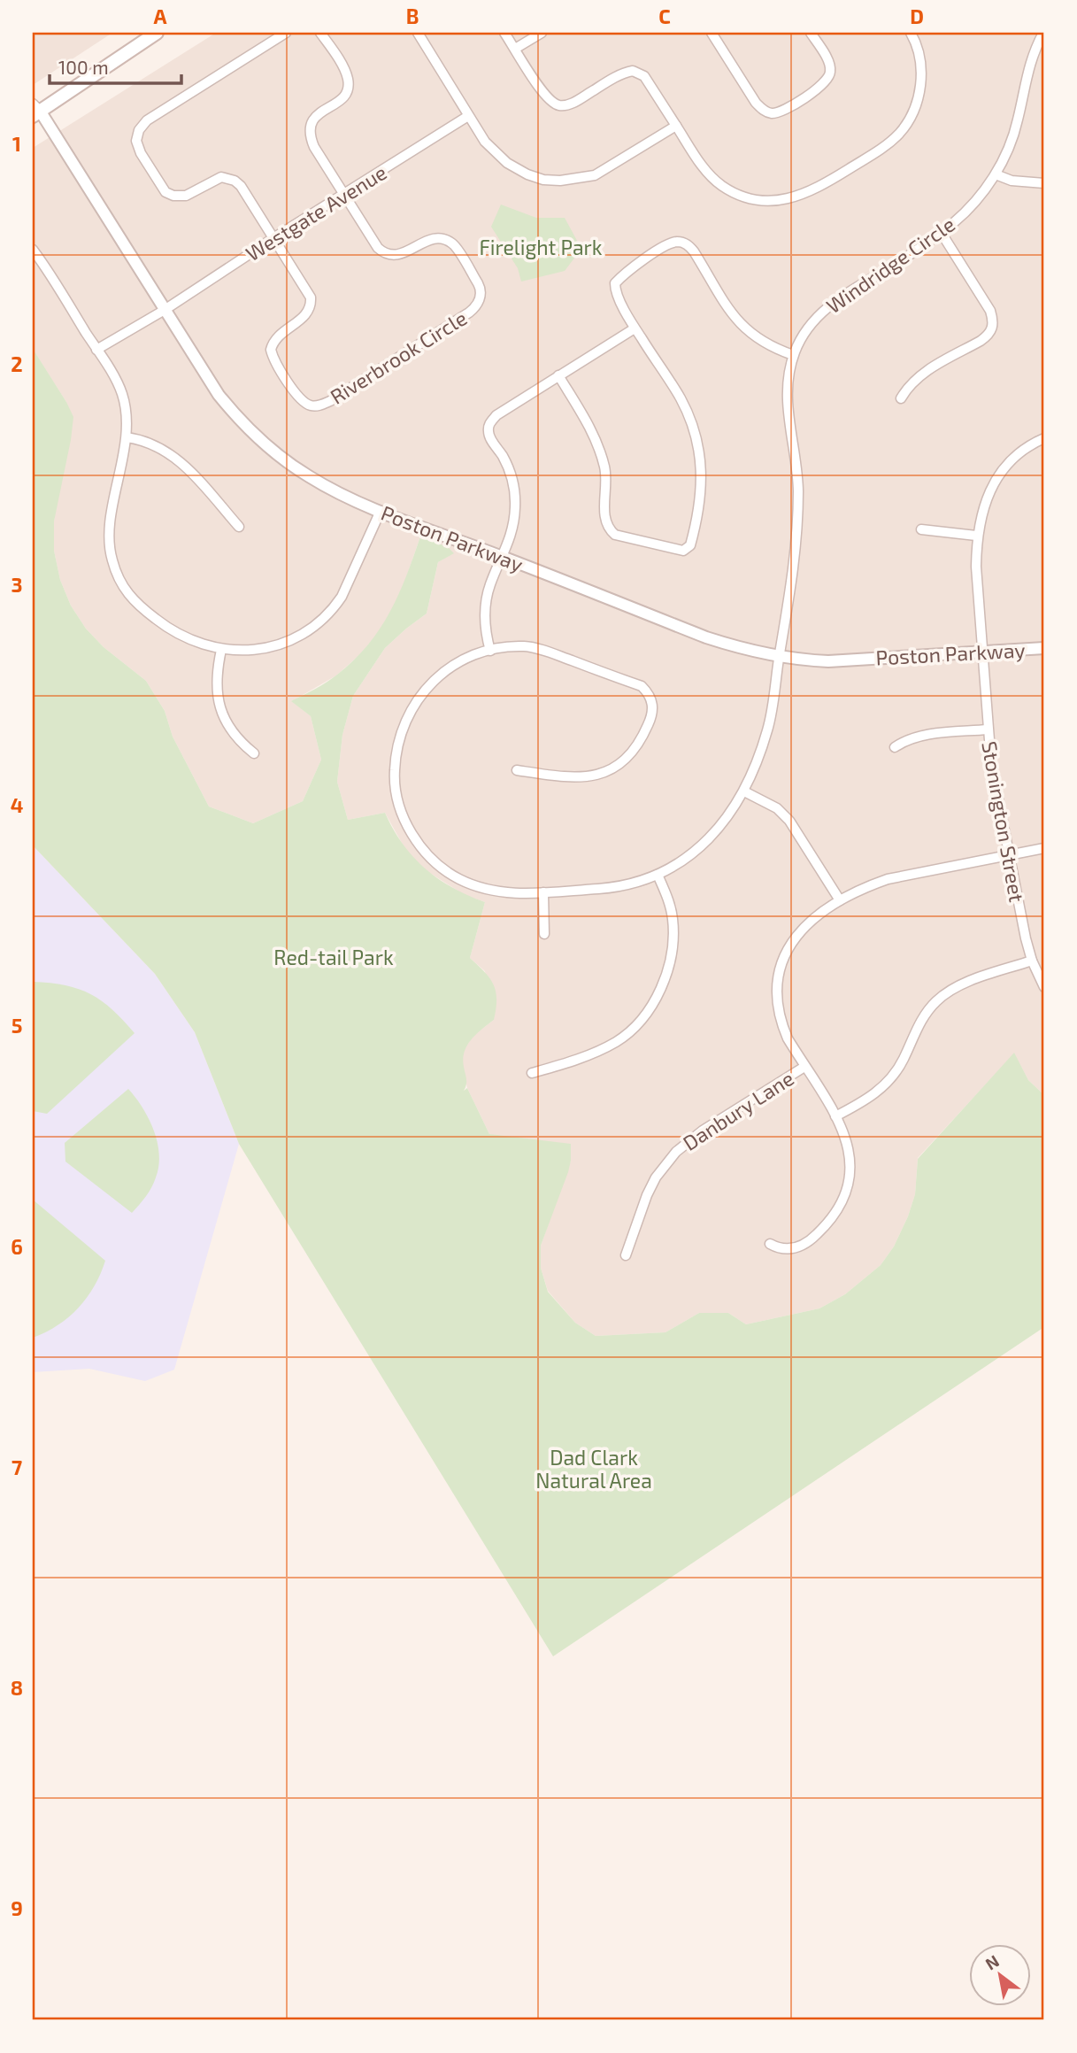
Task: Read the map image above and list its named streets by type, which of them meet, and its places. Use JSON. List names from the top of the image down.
{
  "streets": {
    "street": [
      "Westgate Avenue",
      "Windridge Circle",
      "Riverbrook Circle",
      "Poston Parkway",
      "Stonington Street",
      "Danbury Lane"
    ]
  },
  "crossings": [
    ["Westgate Avenue", "Riverbrook Circle"],
    ["Westgate Avenue", "Poston Parkway"],
    ["Windridge Circle", "Poston Parkway"],
    ["Poston Parkway", "Stonington Street"]
  ],
  "parks": ["Firelight Park", "Red-tail Park", "Dad Clark Natural Area"],
  "scale_bar": "100 m",
  "north": "top left",
  "grid": {
    "columns": [
      "A",
      "B",
      "C",
      "D"
    ],
    "rows": [
      "1",
      "2",
      "3",
      "4",
      "5",
      "6",
      "7",
      "8",
      "9"
    ]
  }
}
